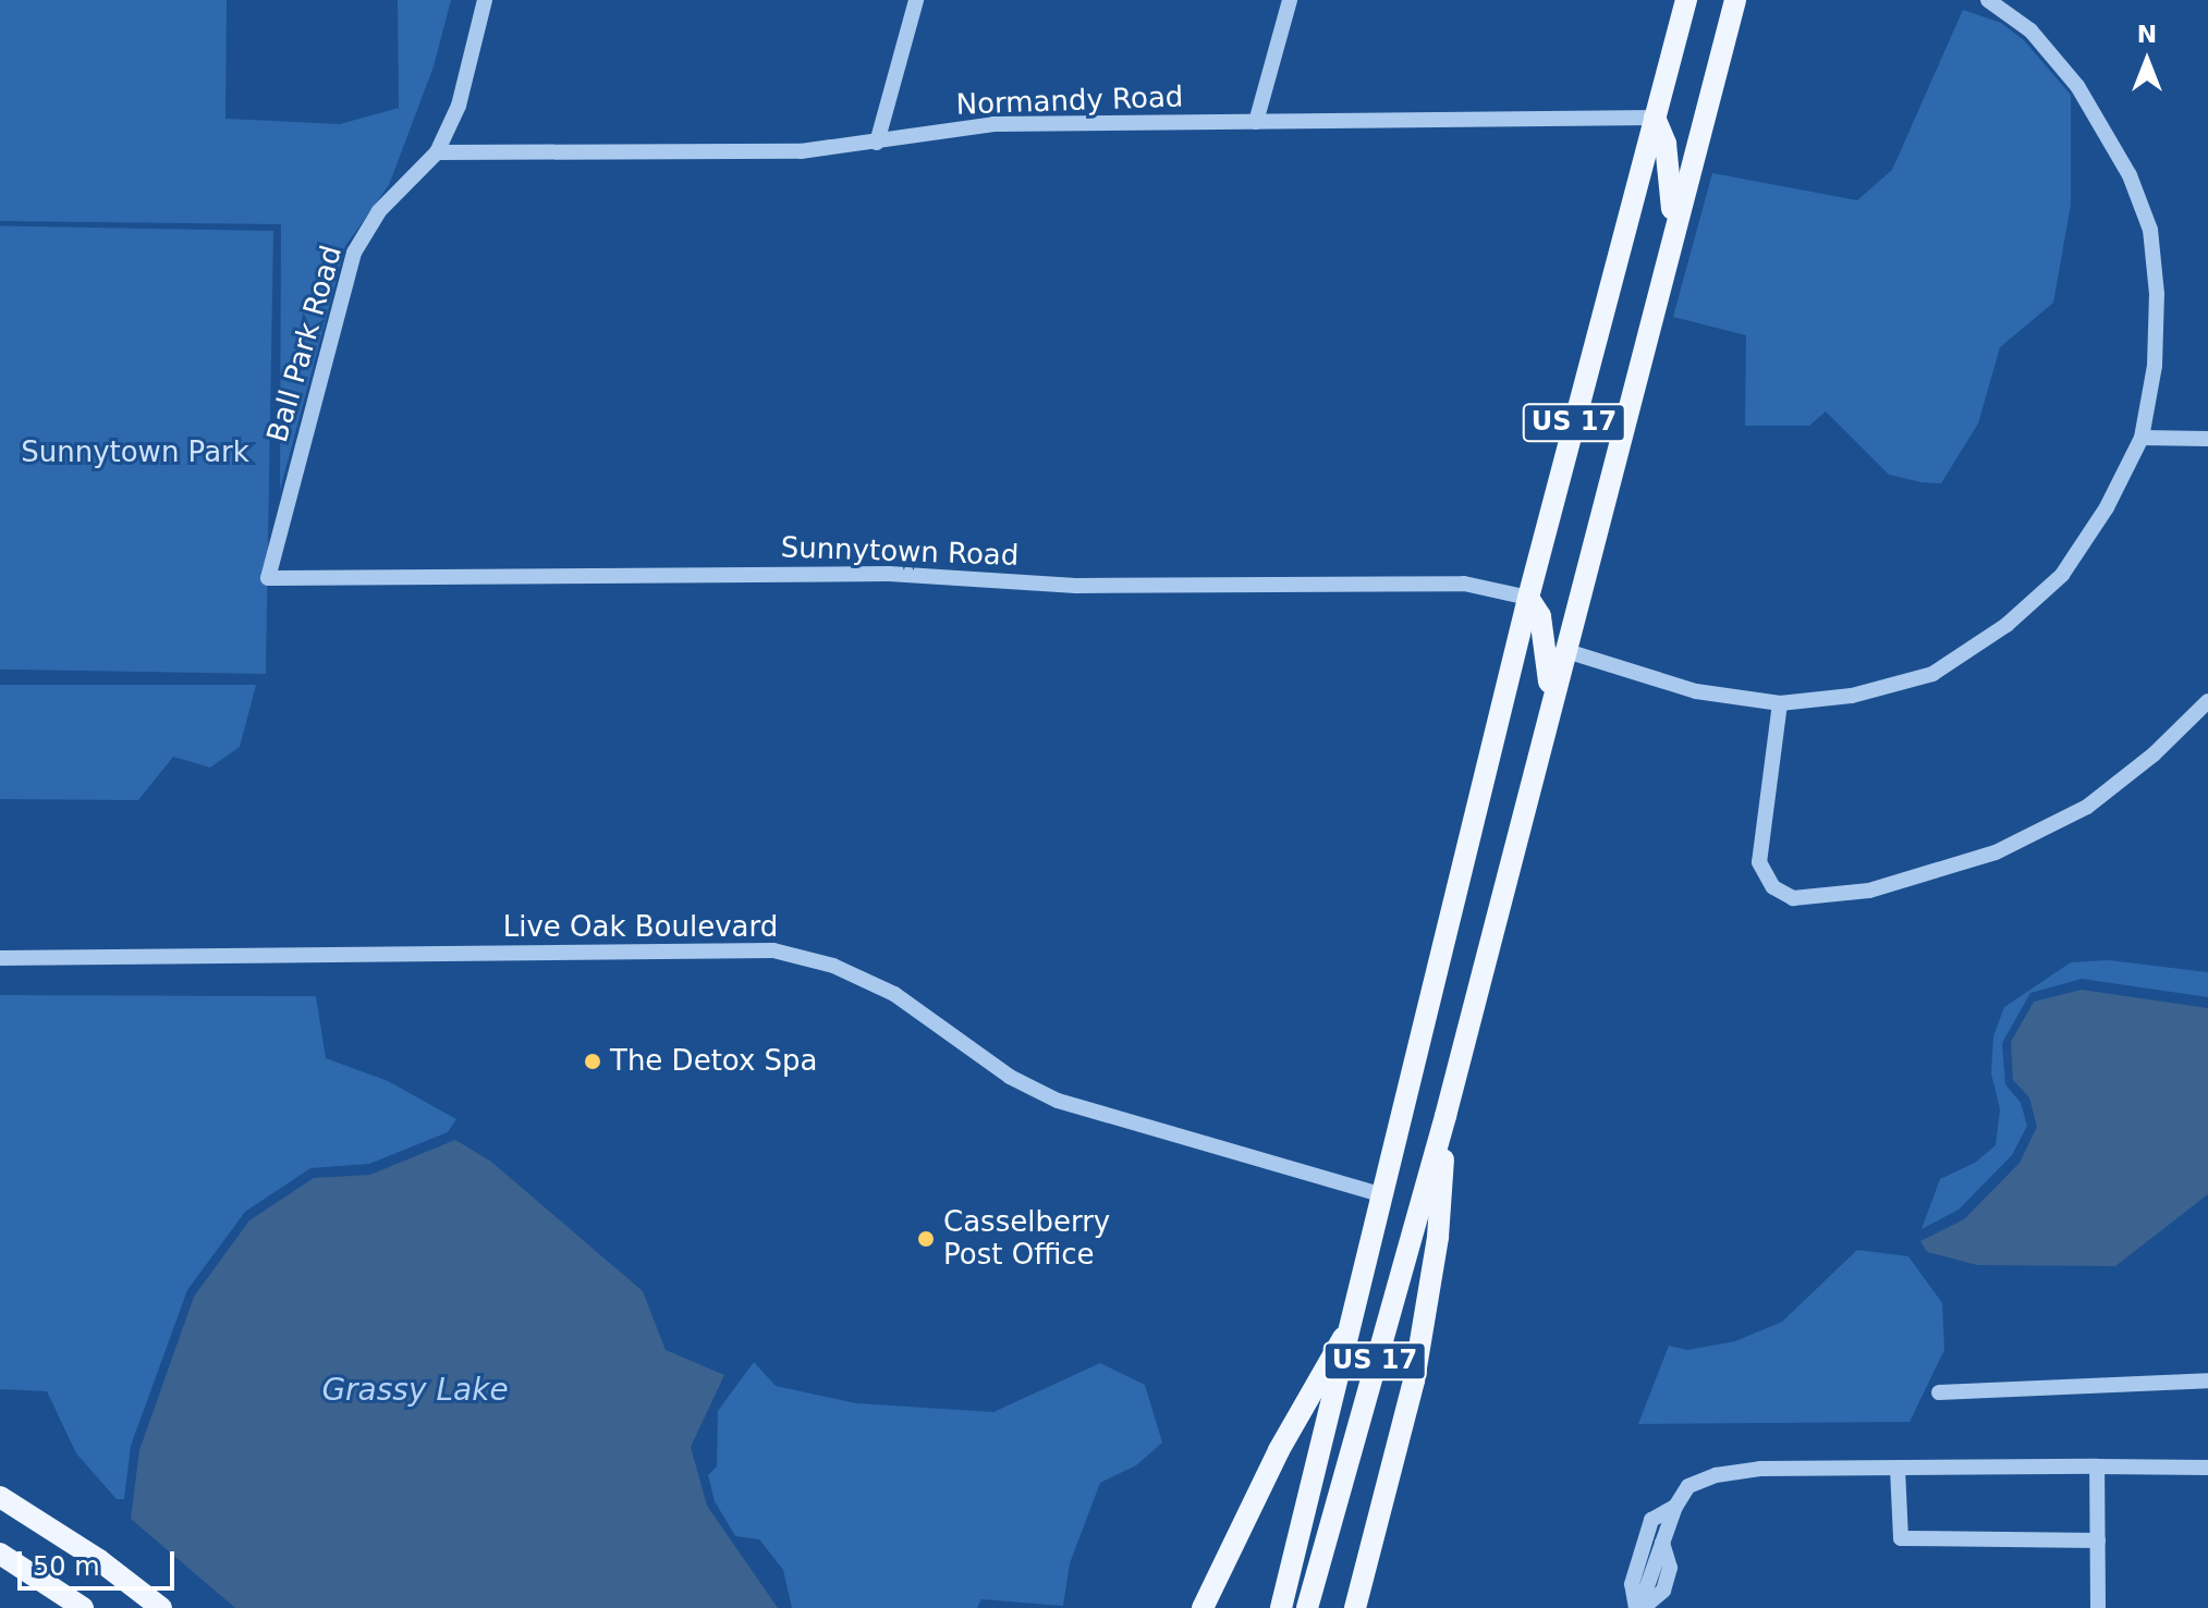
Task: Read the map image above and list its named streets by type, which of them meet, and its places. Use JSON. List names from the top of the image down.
{
  "streets": {
    "main road": ["US 17"],
    "street": [
      "Normandy Road",
      "Ball Park Road",
      "Sunnytown Road",
      "Live Oak Boulevard"
    ]
  },
  "crossings": [
    ["Normandy Road", "Ball Park Road"],
    ["Normandy Road", "US 17"],
    ["Ball Park Road", "Sunnytown Road"],
    ["US 17", "Sunnytown Road"],
    ["US 17", "Live Oak Boulevard"]
  ],
  "water": ["Grassy Lake"],
  "parks": ["Sunnytown Park"],
  "places": ["The Detox Spa", "Casselberry Post Office"],
  "scale_bar": "50 m",
  "north": "top"
}
